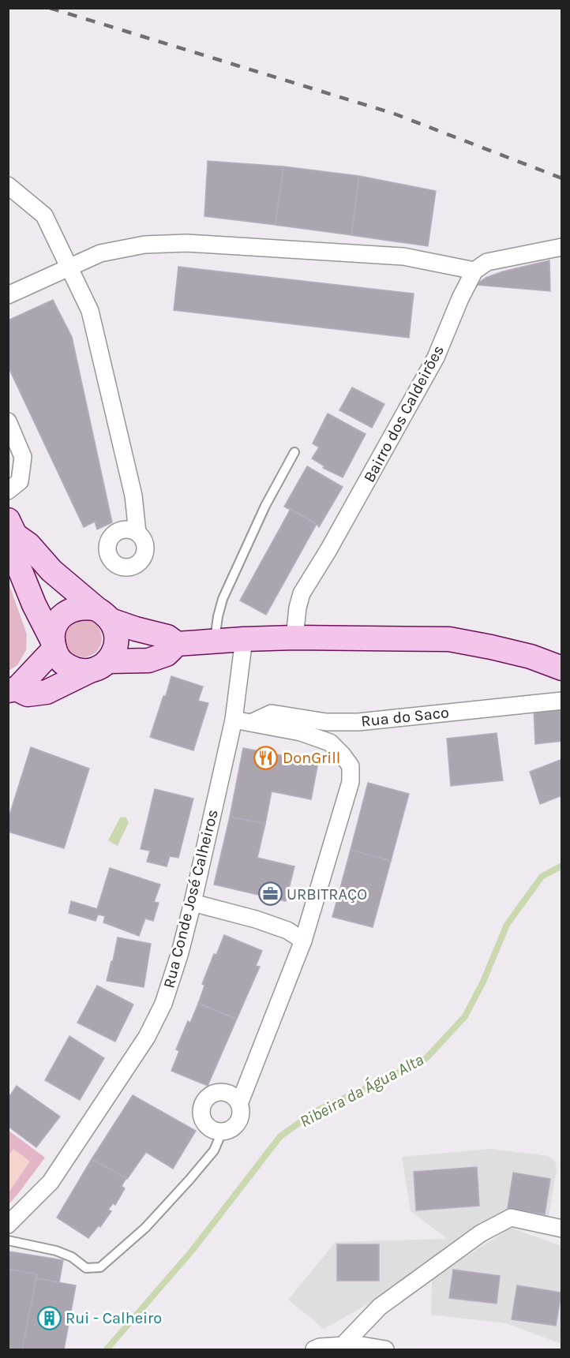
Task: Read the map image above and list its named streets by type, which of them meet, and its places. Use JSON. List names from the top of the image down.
{
  "streets": {
    "street": ["Bairro dos Caldeirões", "Rua do Saco", "Rua Conde José Calheiros"]
  },
  "water": ["Ribeira da Água Alta"],
  "places": {
    "restaurant": ["DonGrill"],
    "office": ["URBITRAÇO"],
    "building": ["Rui - Calheiro"]
  }
}
